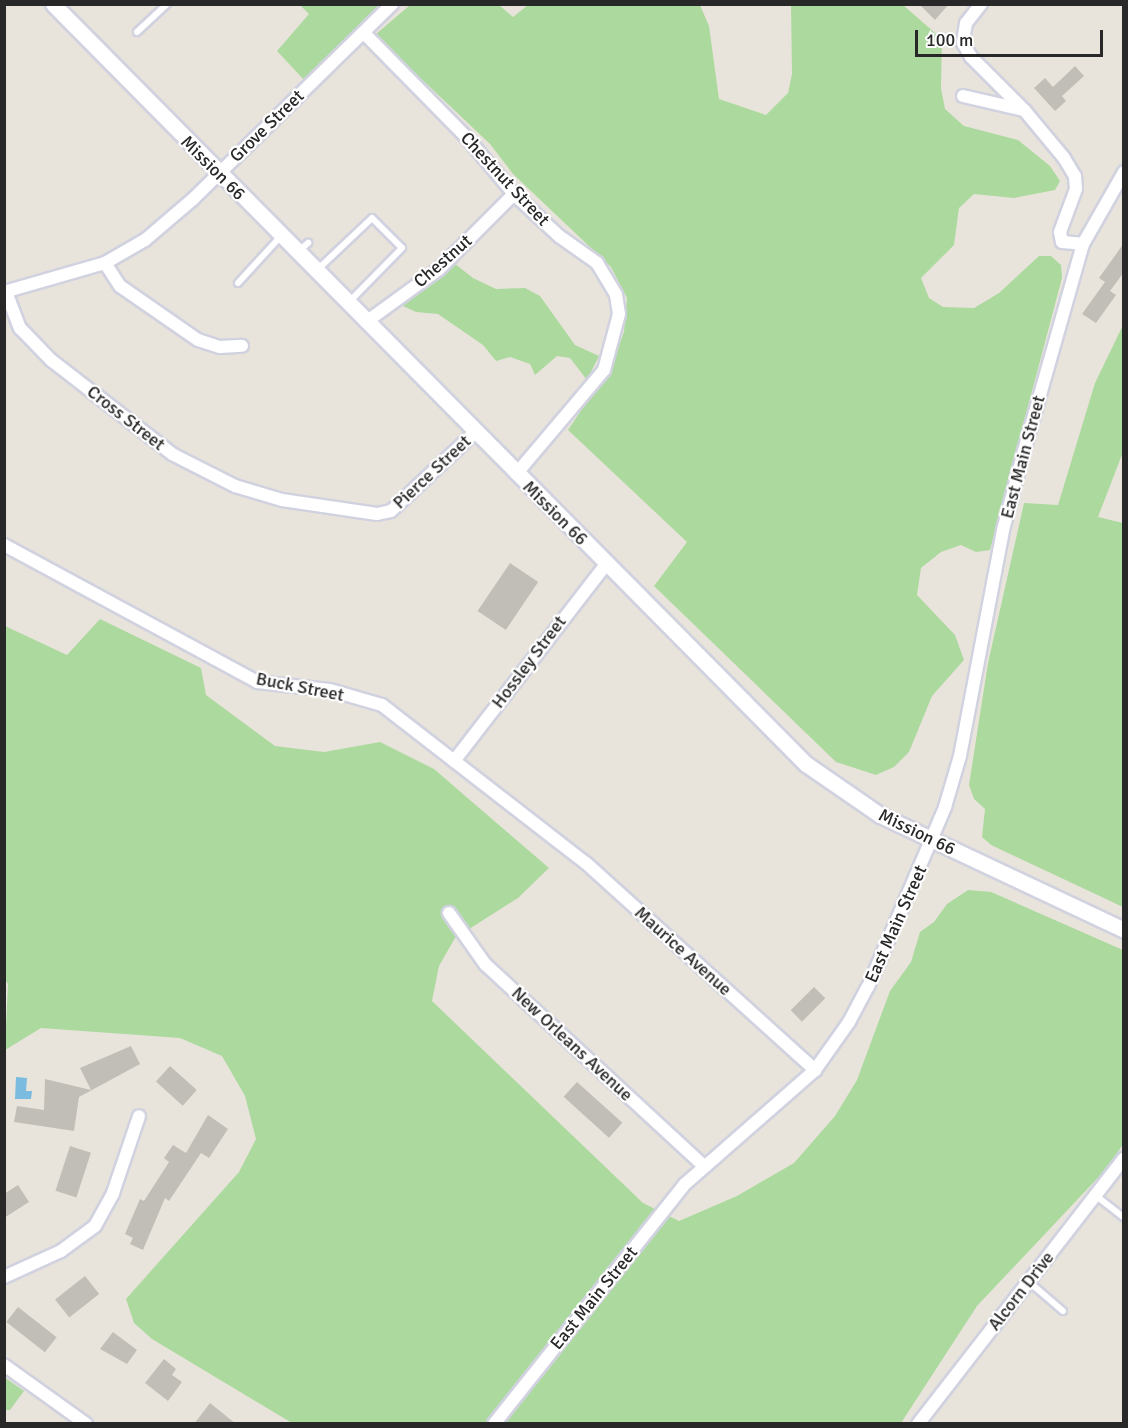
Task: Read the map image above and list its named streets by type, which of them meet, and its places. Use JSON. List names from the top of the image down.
{
  "streets": {
    "street": [
      "Grove Street",
      "Mission 66",
      "Chestnut Street",
      "Chestnut",
      "Cross Street",
      "East Main Street",
      "Pierce Street",
      "Hossley Street",
      "Buck Street",
      "Maurice Avenue",
      "New Orleans Avenue",
      "Alcorn Drive"
    ]
  },
  "crossings": [
    ["Grove Street", "Mission 66"],
    ["Grove Street", "Chestnut Street"],
    ["Grove Street", "Cross Street"],
    ["Mission 66", "Chestnut Street"],
    ["Mission 66", "Chestnut"],
    ["Mission 66", "East Main Street"],
    ["Mission 66", "Pierce Street"],
    ["Mission 66", "Hossley Street"],
    ["Chestnut Street", "Chestnut"],
    ["Cross Street", "Pierce Street"],
    ["East Main Street", "Maurice Avenue"],
    ["East Main Street", "New Orleans Avenue"],
    ["Hossley Street", "Buck Street"],
    ["Buck Street", "Maurice Avenue"]
  ],
  "scale_bar": "100 m"
}
